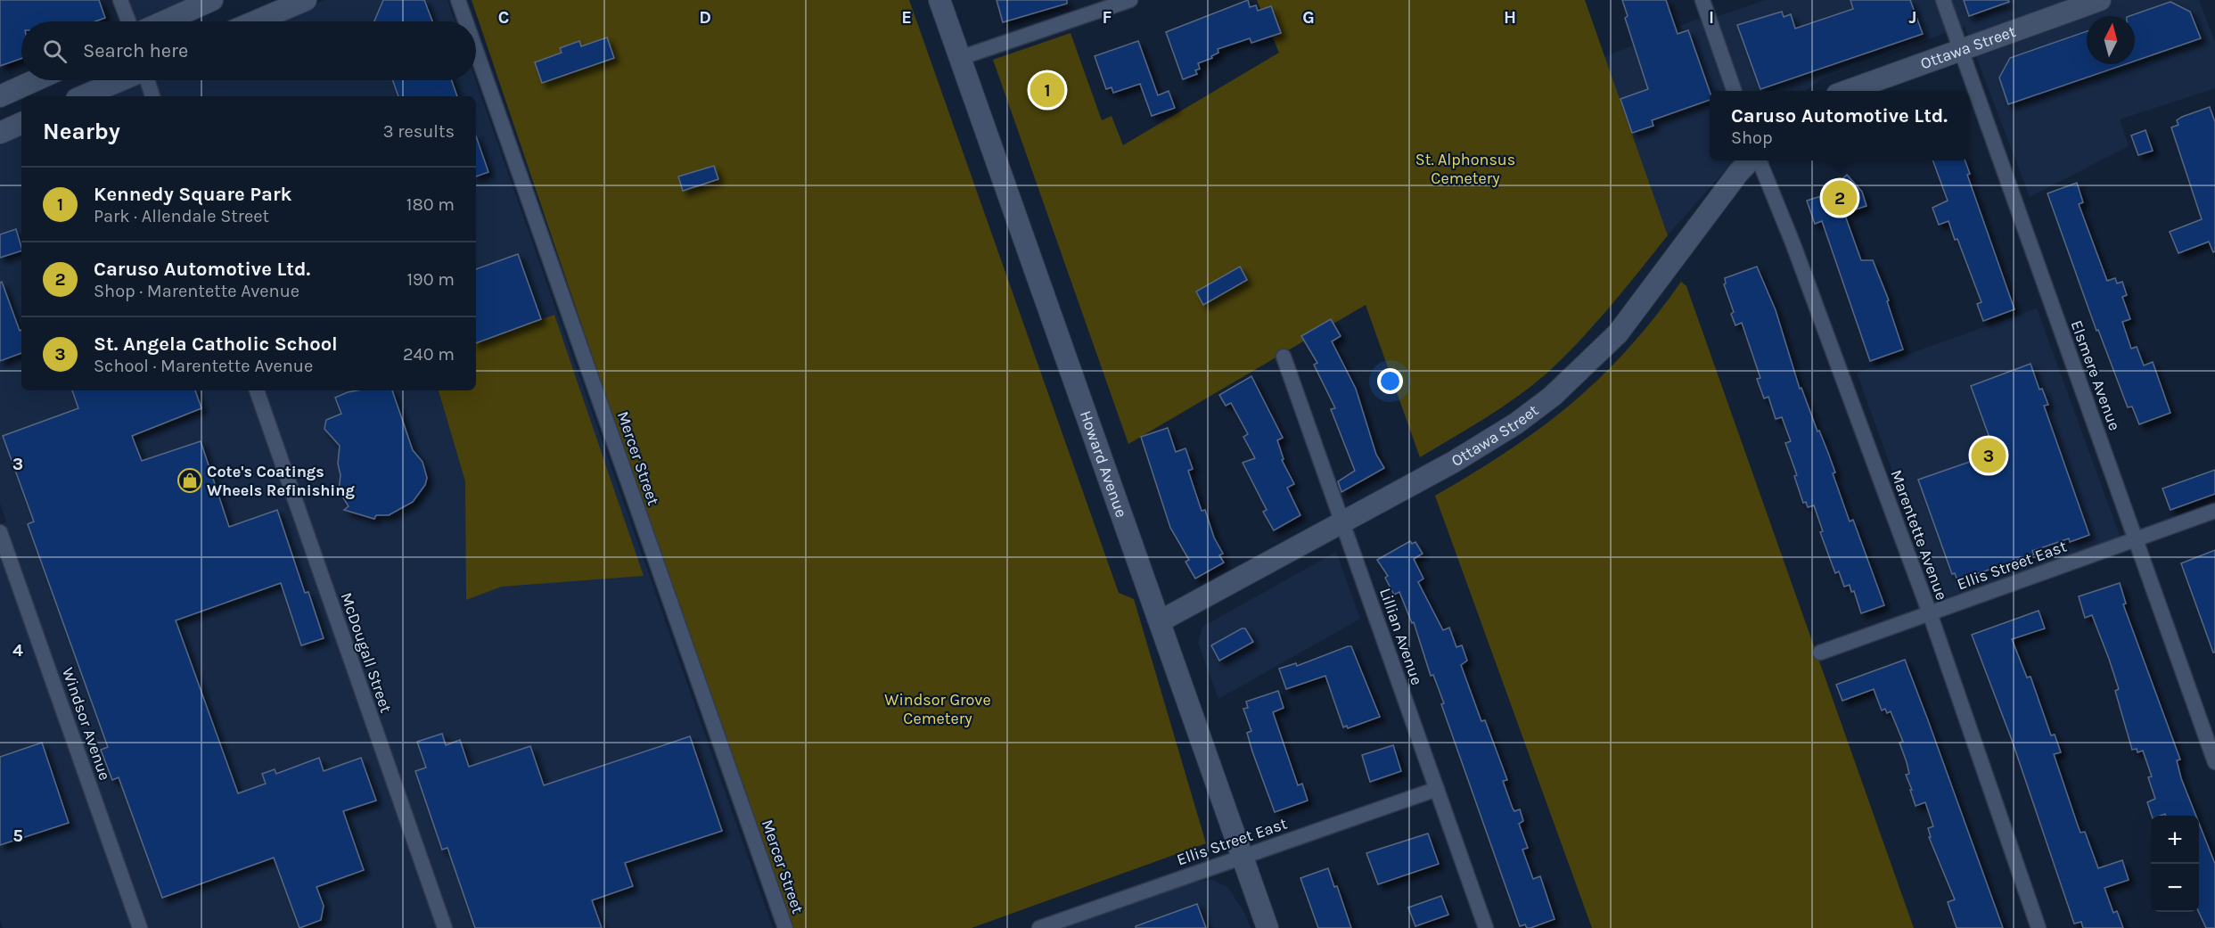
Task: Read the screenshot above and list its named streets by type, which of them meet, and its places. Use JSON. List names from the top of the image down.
{
  "streets": {
    "street": [
      "Ottawa Street",
      "Elsmere Avenue",
      "Mercer Street",
      "Howard Avenue",
      "Marentette Avenue",
      "Ellis Street East",
      "Lillian Avenue",
      "McDougall Street",
      "Windsor Avenue"
    ]
  },
  "crossings": [
    ["Ottawa Street", "Elsmere Avenue"],
    ["Ottawa Street", "Howard Avenue"],
    ["Ottawa Street", "Lillian Avenue"],
    ["Elsmere Avenue", "Ellis Street East"],
    ["Howard Avenue", "Ellis Street East"],
    ["Marentette Avenue", "Ellis Street East"],
    ["Ellis Street East", "Lillian Avenue"]
  ],
  "parks": ["St. Alphonsus Cemetery", "Windsor Grove Cemetery"],
  "places": {
    "shop": ["Cote's Coatings Wheels Refinishing"]
  },
  "north": "top",
  "page": {
    "search": "Search here",
    "pins": ["1", "2", "3"],
    "popup": ["Caruso Automotive Ltd.", "Shop"],
    "heading": ["Nearby", "3 results"],
    "list": [
      {
        "mark": "1",
        "name": "Kennedy Square Park",
        "note": "Park · Allendale Street",
        "value": "180 m"
      },
      {
        "mark": "2",
        "name": "Caruso Automotive Ltd.",
        "note": "Shop · Marentette Avenue",
        "value": "190 m"
      },
      {
        "mark": "3",
        "name": "St. Angela Catholic School",
        "note": "School · Marentette Avenue",
        "value": "240 m"
      }
    ],
    "map_buttons": ["+", "−"]
  },
  "grid": {
    "columns": [
      "C",
      "D",
      "E",
      "F",
      "G",
      "H",
      "I",
      "J"
    ],
    "rows": ["3", "4", "5"]
  }
}
